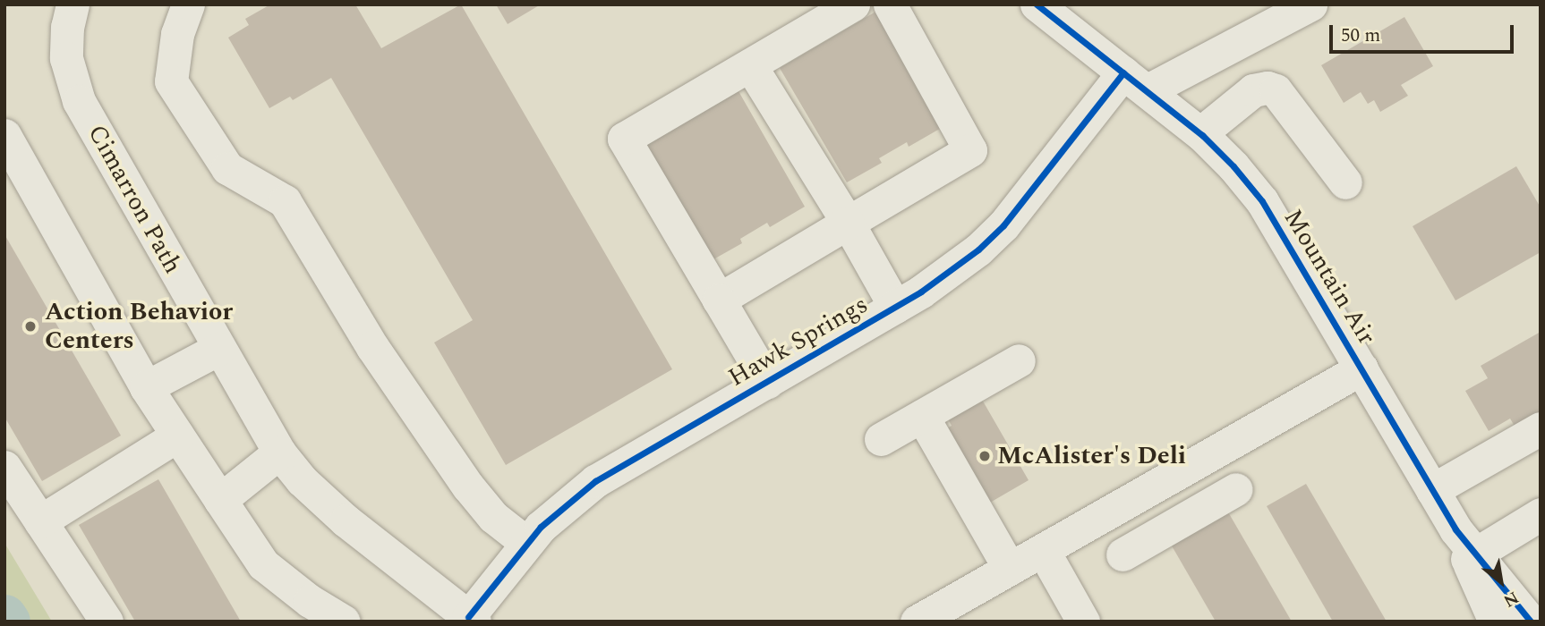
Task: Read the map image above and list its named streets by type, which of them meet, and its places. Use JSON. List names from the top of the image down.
{
  "streets": {
    "street": ["Cimarron Path", "Mountain Air", "Hawk Springs"]
  },
  "crossings": [
    ["Cimarron Path", "Hawk Springs"],
    ["Mountain Air", "Hawk Springs"]
  ],
  "places": ["Action Behavior Centers", "McAlister's Deli"],
  "scale_bar": "50 m",
  "north": "bottom right"
}
